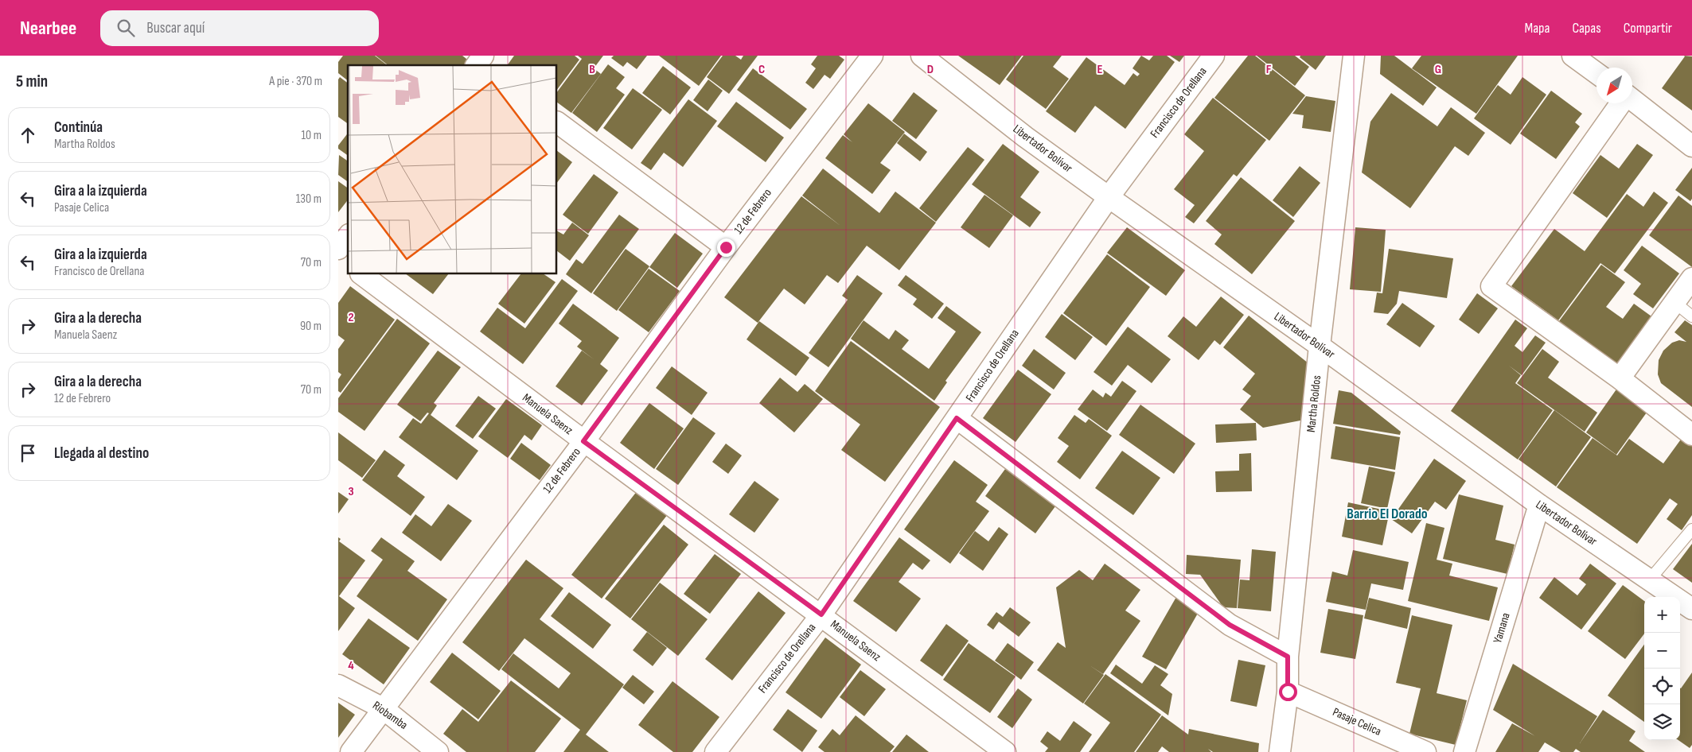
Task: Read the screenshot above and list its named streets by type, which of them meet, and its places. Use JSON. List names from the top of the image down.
{
  "streets": {
    "street": [
      "Francisco de Orellana",
      "Libertador Bolívar",
      "12 de Febrero",
      "Martha Roldos",
      "Manuela Saenz",
      "Yamana",
      "Riobamba",
      "Pasaje Celica"
    ]
  },
  "crossings": [
    ["Francisco de Orellana", "Libertador Bolívar"],
    ["Francisco de Orellana", "Manuela Saenz"],
    ["Libertador Bolívar", "Martha Roldos"],
    ["Libertador Bolívar", "Yamana"],
    ["12 de Febrero", "Manuela Saenz"],
    ["12 de Febrero", "Riobamba"],
    ["Martha Roldos", "Pasaje Celica"]
  ],
  "districts": ["Barrio El Dorado"],
  "north": "bottom left",
  "page": {
    "header": "Nearbee",
    "search": "Buscar aquí",
    "nav": ["Mapa", "Capas", "Compartir"],
    "heading": ["5 min", "A pie · 370 m"],
    "list": [
      ["Continúa", "Martha Roldos", "10 m"],
      ["Gira a la izquierda", "Pasaje Celica", "130 m"],
      ["Gira a la izquierda", "Francisco de Orellana", "70 m"],
      ["Gira a la derecha", "Manuela Saenz", "90 m"],
      ["Gira a la derecha", "12 de Febrero", "70 m"],
      "Llegada al destino"
    ],
    "map_buttons": ["+", "−"]
  },
  "grid": {
    "columns": [
      "B",
      "C",
      "D",
      "E",
      "F",
      "G"
    ],
    "rows": ["2", "3", "4"]
  }
}
